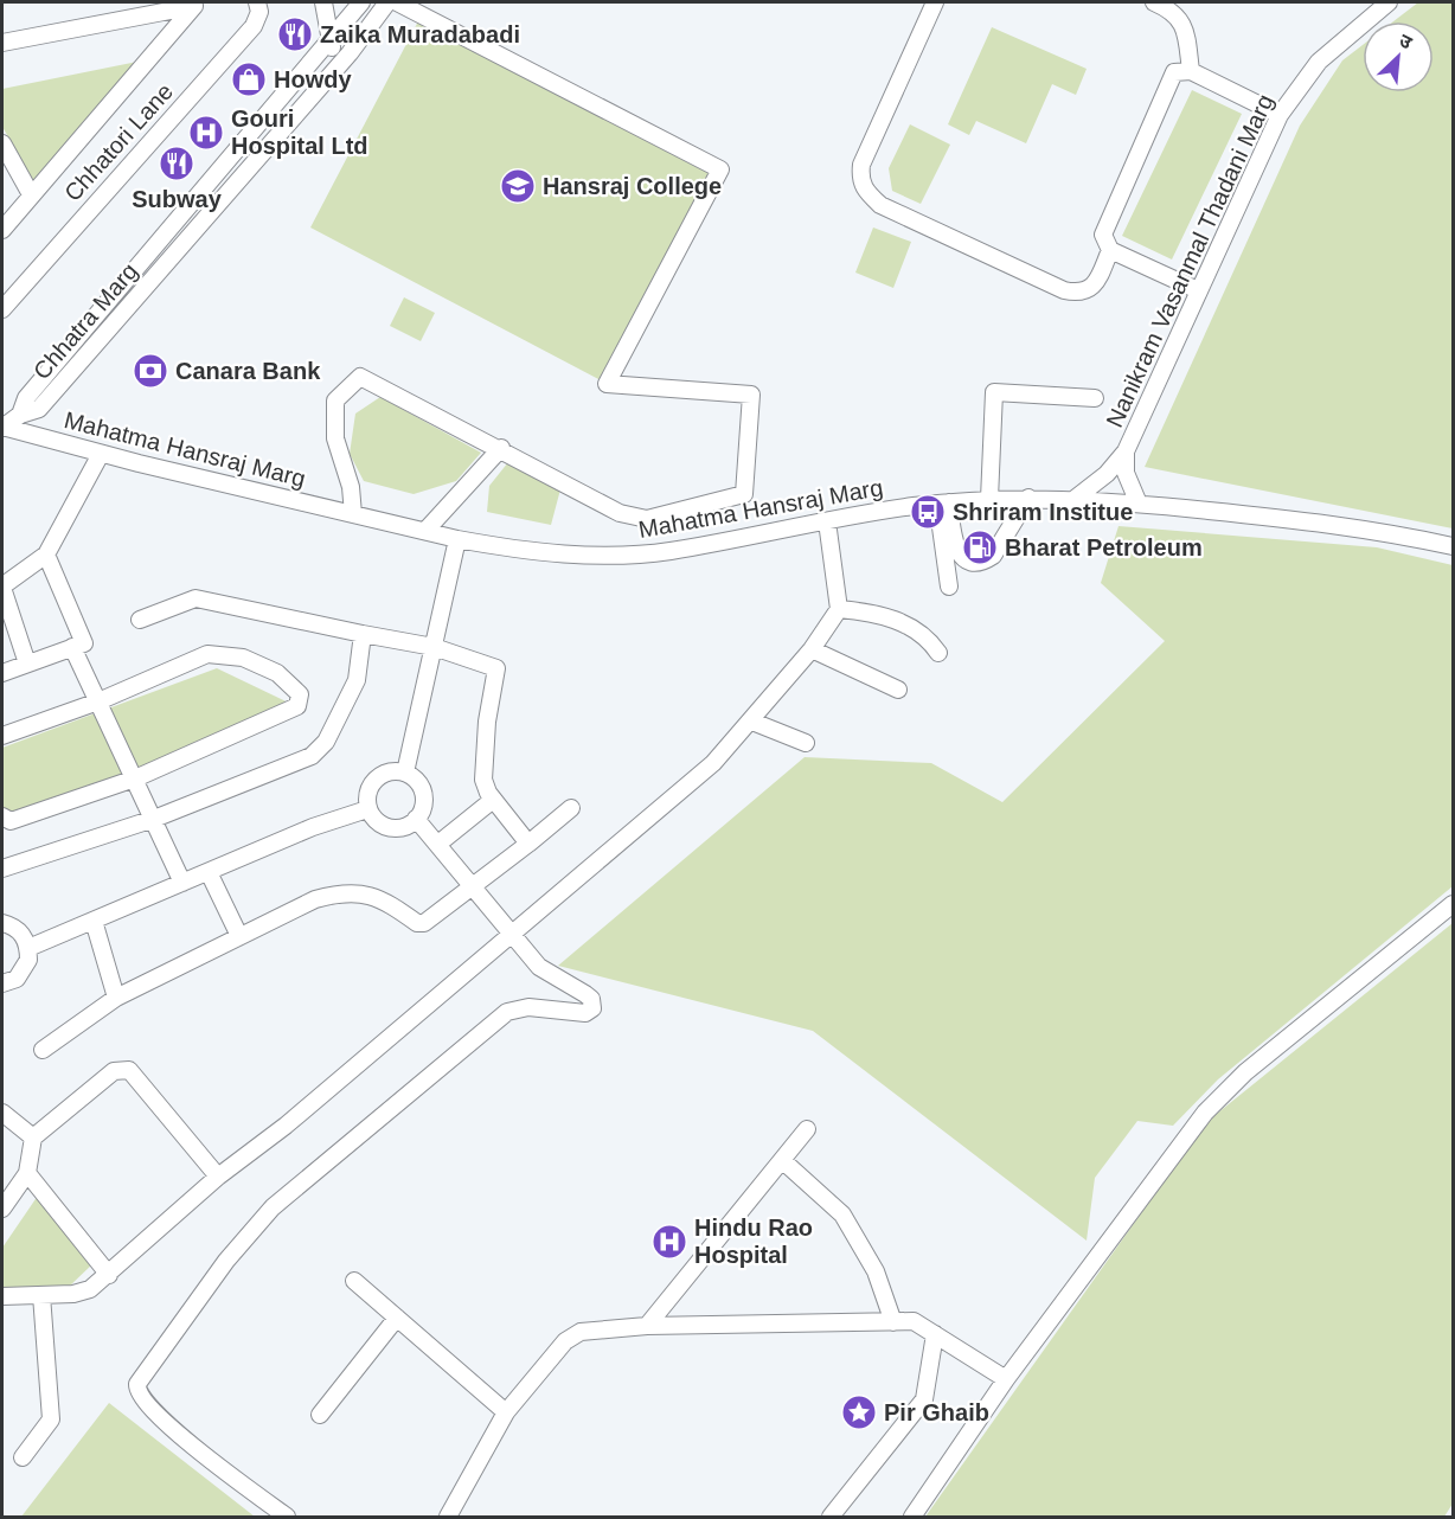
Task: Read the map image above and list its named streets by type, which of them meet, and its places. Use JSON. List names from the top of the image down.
{
  "streets": {
    "street": [
      "Chhatori Lane",
      "Nanikram Vasanmal Thadani Marg",
      "Chhatra Marg",
      "Mahatma Hansraj Marg"
    ]
  },
  "crossings": [
    ["Nanikram Vasanmal Thadani Marg", "Mahatma Hansraj Marg"]
  ],
  "places": {
    "restaurant": ["Zaika Muradabadi", "Subway"],
    "shop": ["Howdy"],
    "hospital": ["Gouri Hospital Ltd", "Hindu Rao Hospital"],
    "school or university": ["Hansraj College"],
    "bank": ["Canara Bank"],
    "bus stop": ["Shriram Institue"],
    "fuel station": ["Bharat Petroleum"],
    "place": ["Pir Ghaib"]
  },
  "north": "top right"
}
